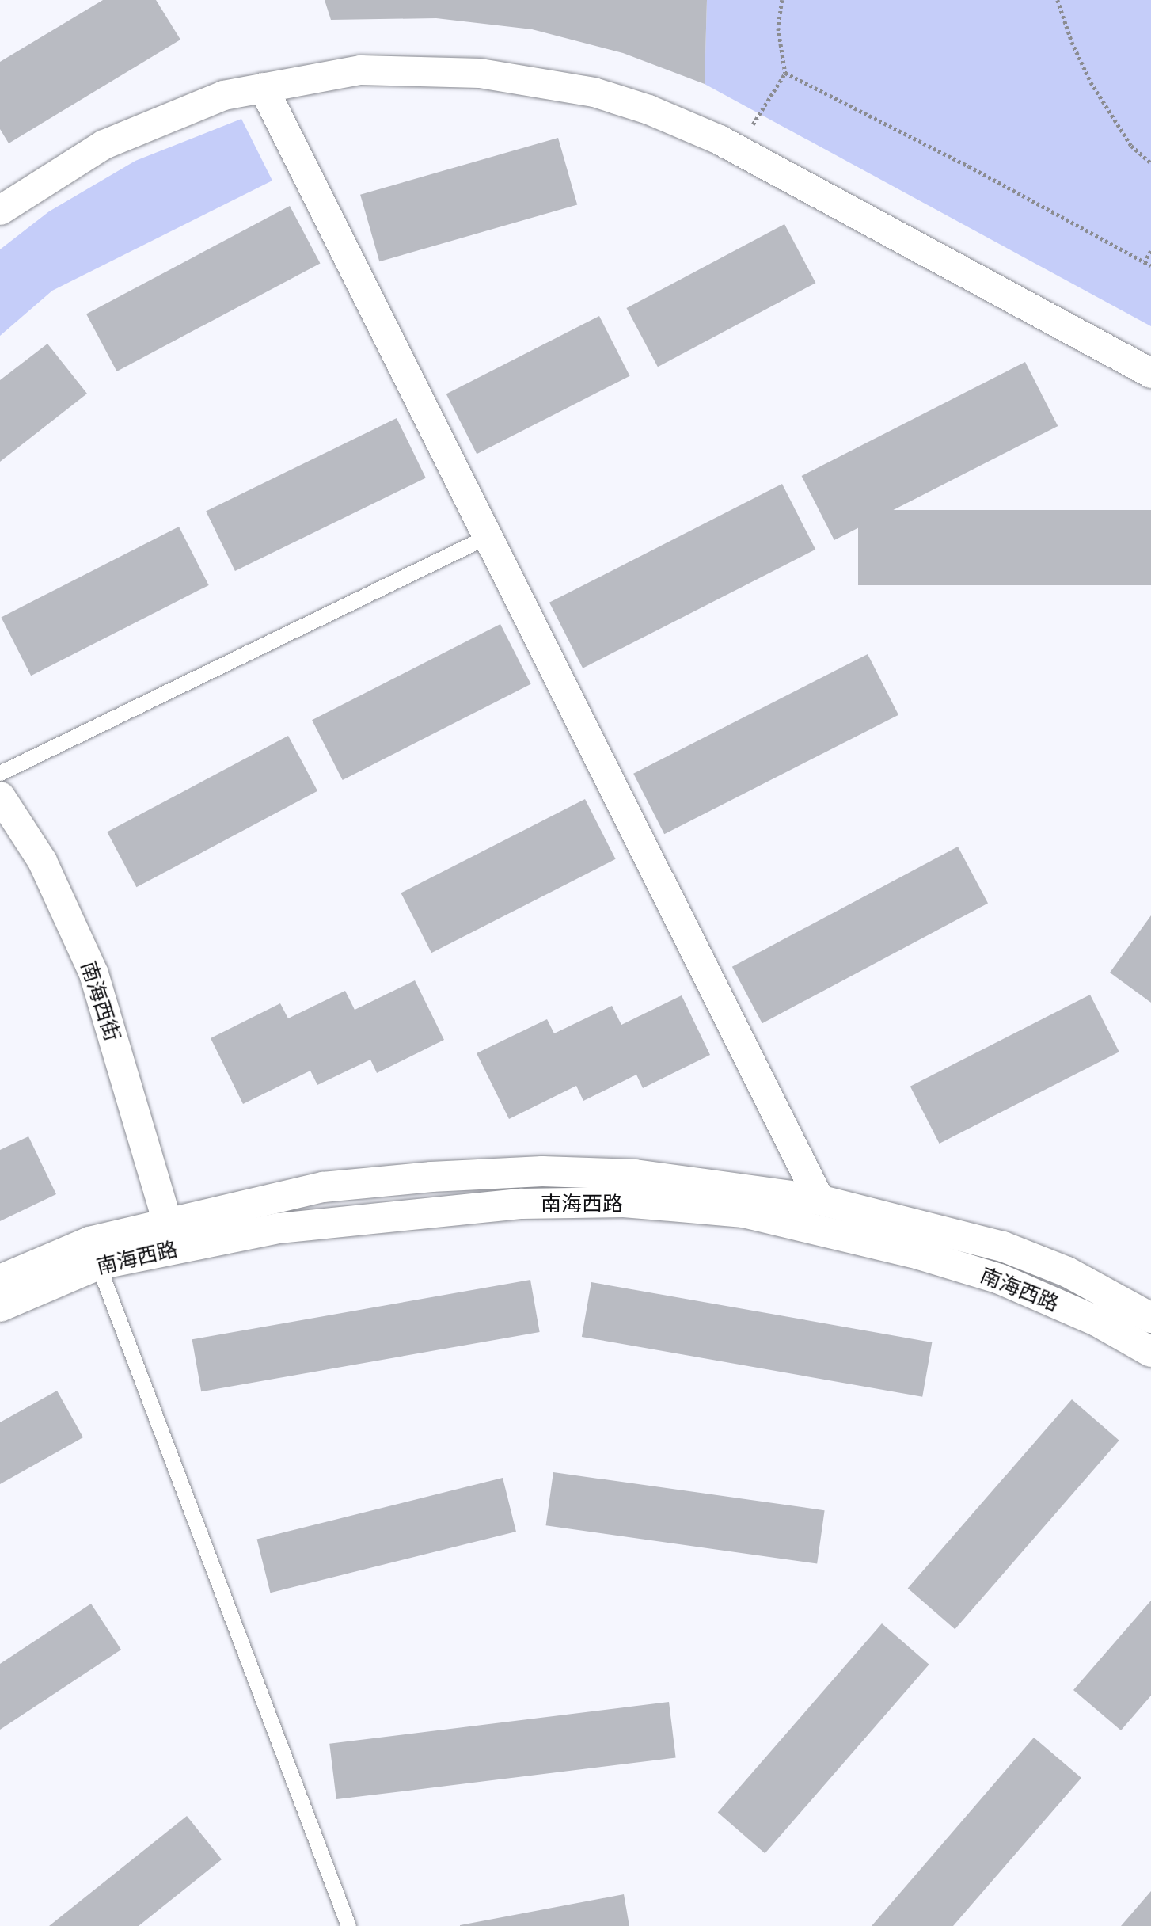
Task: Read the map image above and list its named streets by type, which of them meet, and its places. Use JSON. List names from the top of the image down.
{
  "streets": {
    "street": ["南海西街", "南海西路"]
  },
  "crossings": [
    ["南海西街", "南海西路"]
  ]
}
